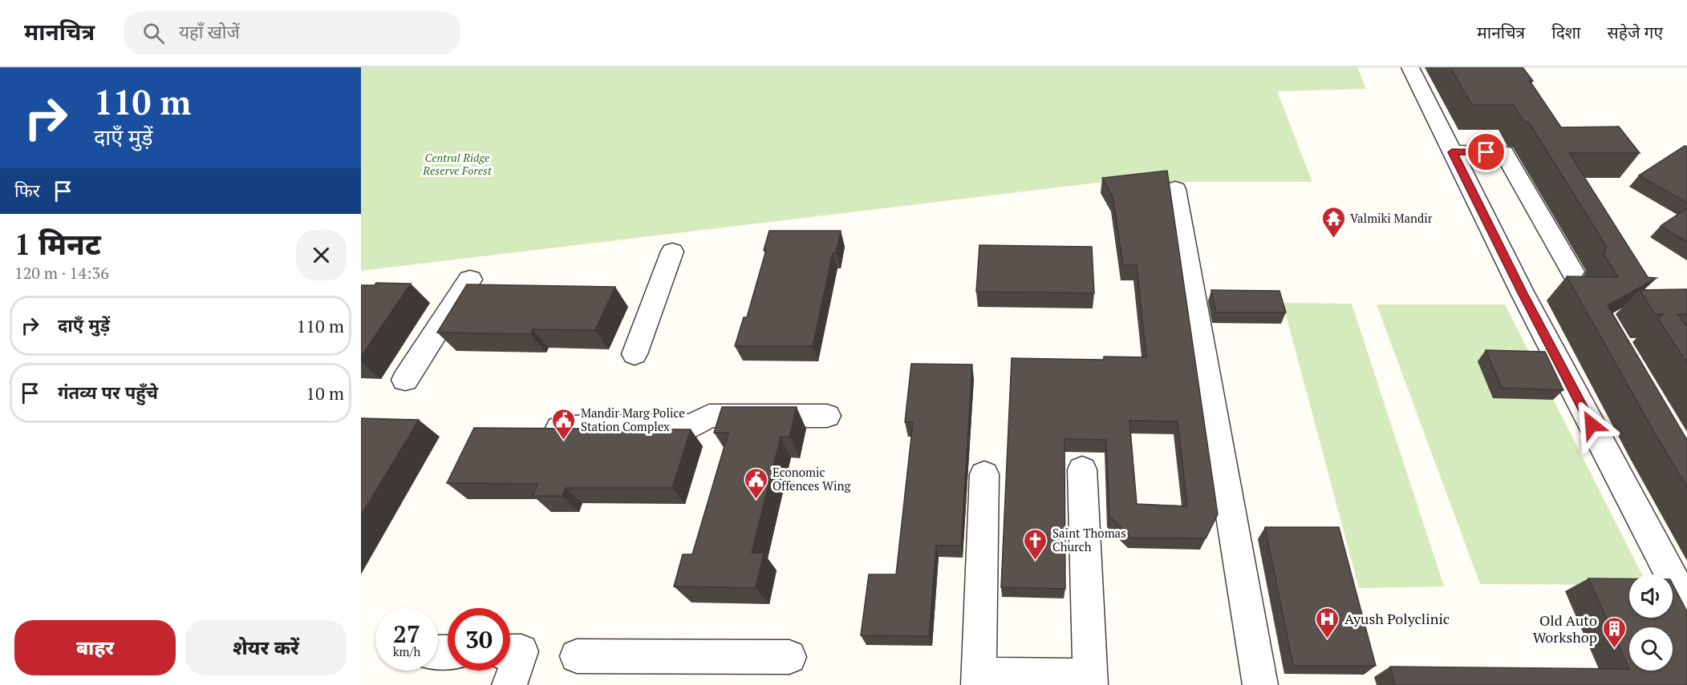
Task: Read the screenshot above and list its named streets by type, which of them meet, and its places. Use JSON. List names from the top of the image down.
{
  "parks": ["Central Ridge Reserve Forest"],
  "places": {
    "temple": ["Valmiki Mandir"],
    "public building": ["Mandir Marg Police Station Complex", "Economic Offences Wing"],
    "church": ["Saint Thomas Church"],
    "hospital": ["Ayush Polyclinic"],
    "building": ["Old Auto Workshop"]
  },
  "page": {
    "header": "मानचित्र",
    "search": "यहाँ खोजें",
    "nav": ["मानचित्र", "दिशा", "सहेजे गए"],
    "turn": ["110 m", "दाएँ मुड़ें"],
    "then": "फिर",
    "heading": ["1 मिनट", "120 m · 14:36"],
    "list": [
      {
        "name": "दाएँ मुड़ें",
        "value": "110 m"
      },
      {
        "name": "गंतव्य पर पहुँचे",
        "value": "10 m"
      }
    ],
    "speed": "27 km/h",
    "limit": "30",
    "buttons": ["बाहर", "शेयर करें"]
  }
}
